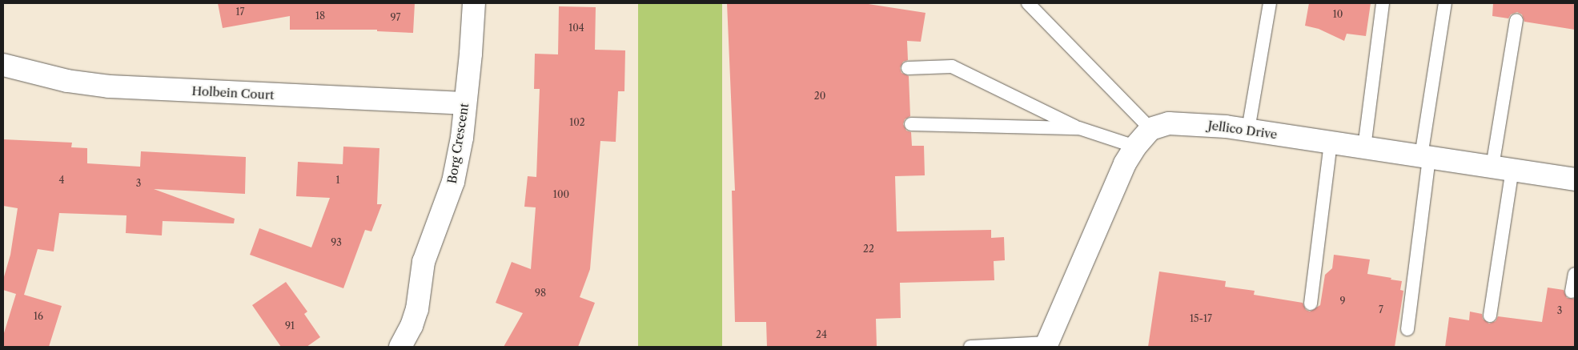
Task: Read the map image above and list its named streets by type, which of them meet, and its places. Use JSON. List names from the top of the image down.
{
  "streets": {
    "street": ["Holbein Court", "Jellico Drive", "Borg Crescent"]
  },
  "crossings": [
    ["Holbein Court", "Borg Crescent"]
  ],
  "house_numbers": [
    "17",
    "10",
    "18",
    "97",
    "104",
    "20",
    "102",
    "4",
    "1",
    "3",
    "100",
    "93",
    "22",
    "98",
    "9",
    "7",
    "3",
    "16",
    "15-17",
    "91",
    "24"
  ]
}
